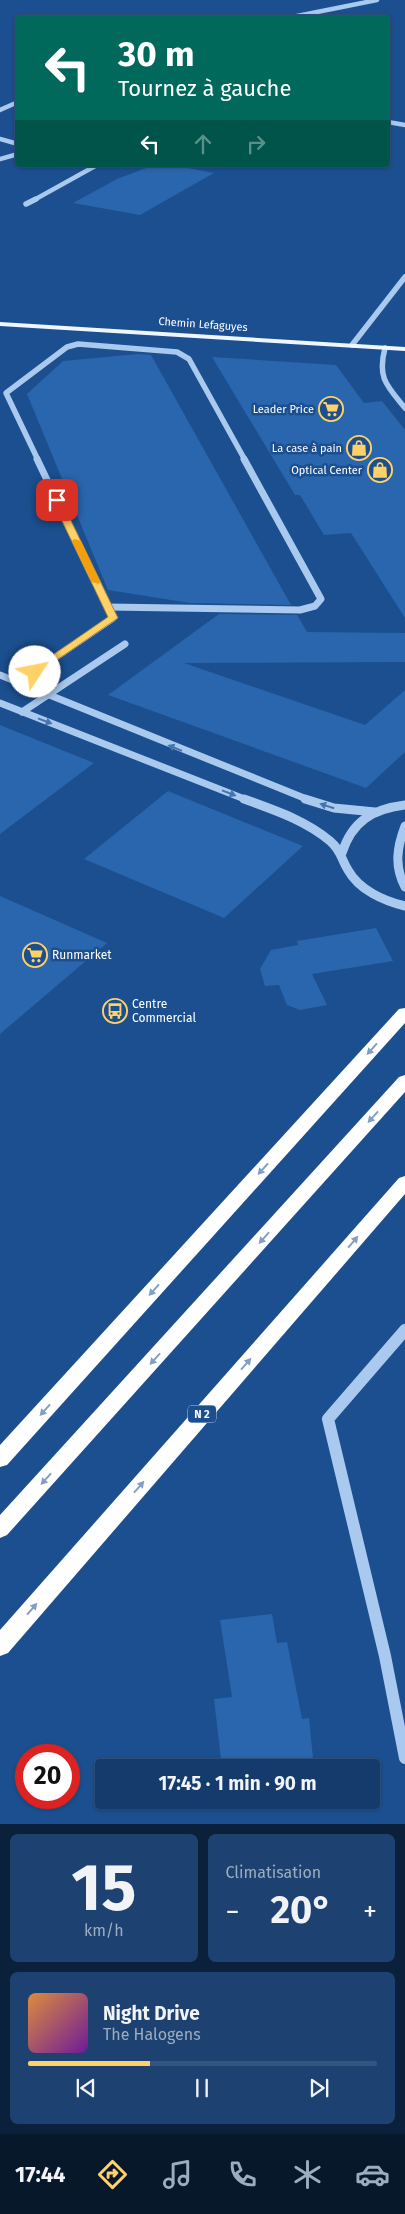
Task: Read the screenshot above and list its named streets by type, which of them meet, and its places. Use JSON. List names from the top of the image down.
{
  "streets": {
    "highway": ["N 2"],
    "main road": ["Chemin Lefaguyes"]
  },
  "places": {
    "supermarket": ["Leader Price", "Runmarket"],
    "shop": ["La case à pain", "Optical Center"],
    "bus stop": ["Centre Commercial"]
  },
  "page": {
    "turn": ["30 m", "Tournez à gauche"],
    "limit": "20",
    "trip": "17:45 · 1 min · 90 m",
    "tile": [
      ["15", "km/h"],
      "Climatisation"
    ],
    "heat": ["−", "20°", "+"],
    "song": ["Night Drive", "The Halogens"],
    "tabs": "17:44"
  }
}
